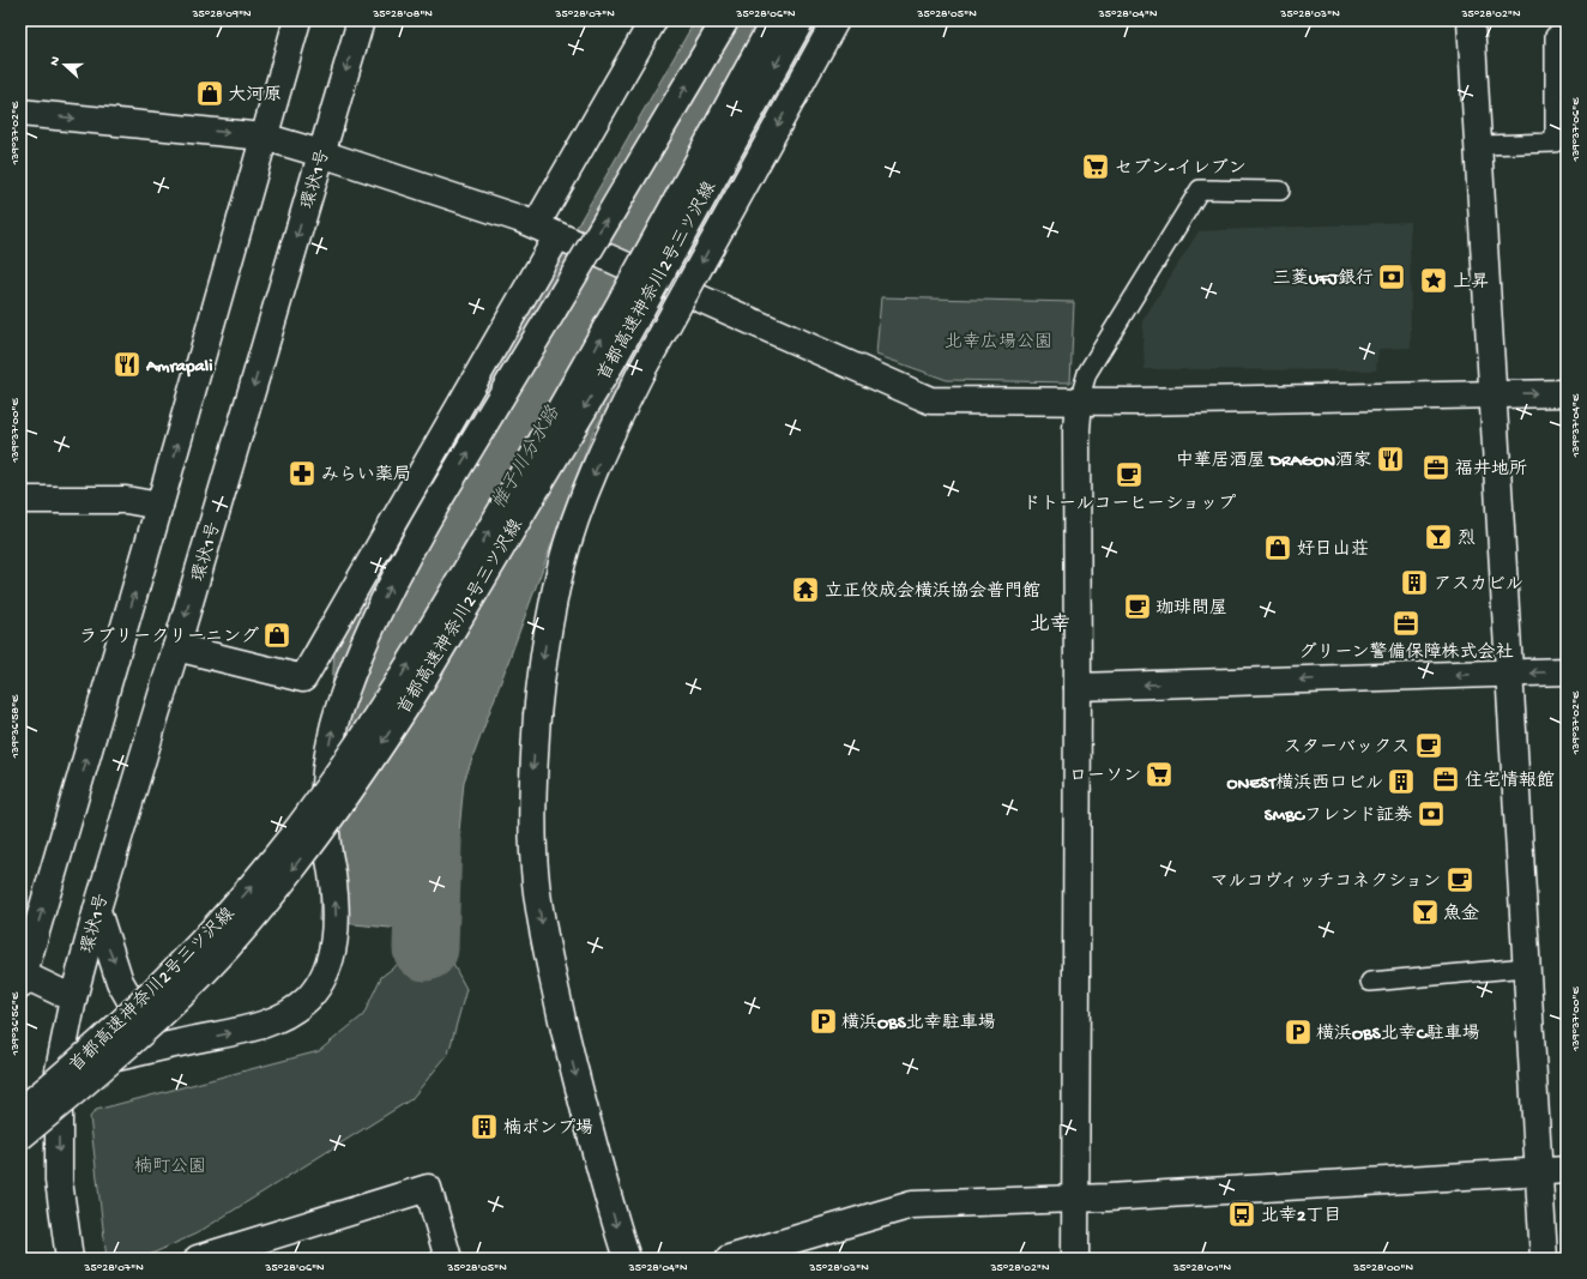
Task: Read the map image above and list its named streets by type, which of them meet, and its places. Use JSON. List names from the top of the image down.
{
  "streets": {
    "main road": ["環状1号", "首都高速神奈川2号三ツ沢線"]
  },
  "districts": ["北幸"],
  "water": ["帷子川分水路"],
  "parks": ["北幸広場公園", "楠町公園"],
  "places": {
    "shop": ["大河原", "好日山荘", "ラブリークリーニング"],
    "supermarket": ["セブン-イレブン", "ローソン"],
    "bank": ["三菱UFJ銀行", "SMBCフレンド証券"],
    "place": ["上昇"],
    "restaurant": ["Amrapali", "中華居酒屋 DRAGON酒家"],
    "office": ["福井地所", "グリーン警備保障株式会社", "住宅情報館"],
    "pharmacy": ["みらい薬局"],
    "cafe": [
      "ドトールコーヒーショップ",
      "珈琲問屋",
      "スターバックス",
      "マルコヴィッチコネクション"
    ],
    "bar": ["烈", "魚金"],
    "building": ["アスカビル", "ONEST横浜西口ビル", "楠ポンプ場"],
    "temple": ["立正佼成会横浜協会普門館"],
    "parking": ["横浜OBS北幸駐車場", "横浜OBS北幸C駐車場"],
    "bus stop": ["北幸2丁目"]
  },
  "north": "left",
  "coordinates": [
    "35°28'09\"N",
    "35°28'08\"N",
    "35°28'07\"N",
    "35°28'06\"N",
    "35°28'05\"N",
    "35°28'04\"N",
    "35°28'03\"N",
    "35°28'02\"N",
    "139°37'06\"E",
    "139°37'02\"E",
    "139°37'04\"E",
    "139°37'00\"E",
    "139°36'58\"E",
    "139°36'56\"E",
    "35°28'01\"N",
    "35°28'00\"N"
  ]
}
